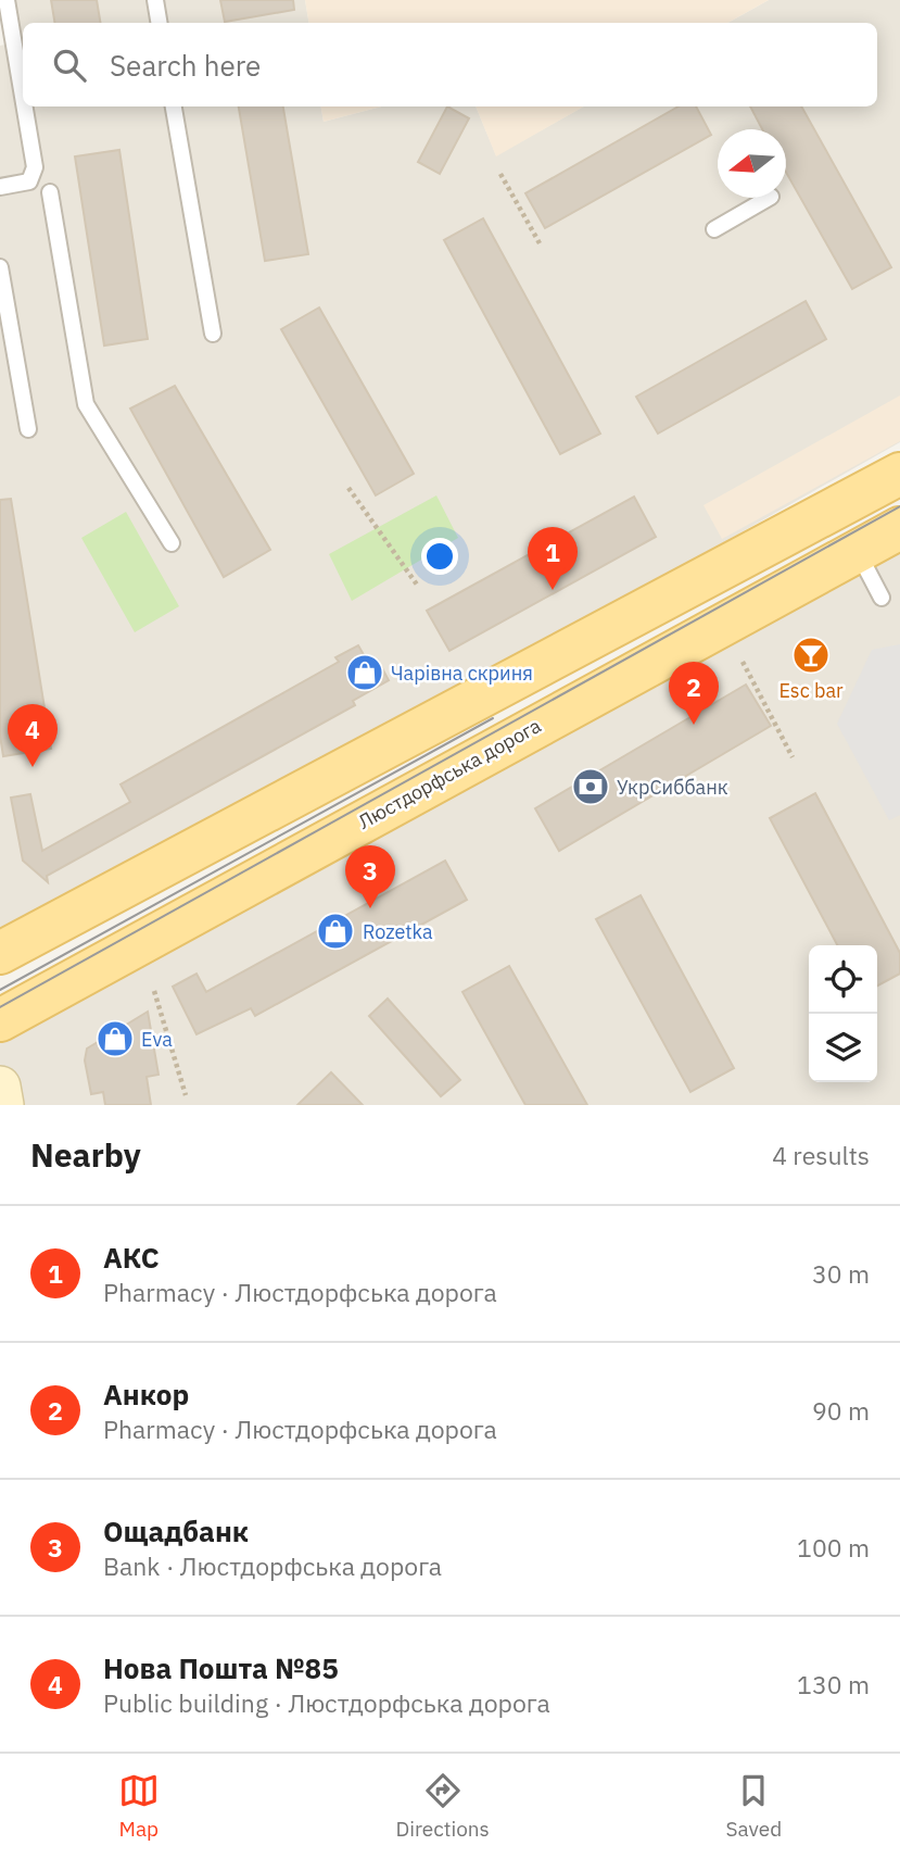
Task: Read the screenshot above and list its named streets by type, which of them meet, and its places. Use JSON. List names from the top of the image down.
{
  "streets": {
    "main road": ["Люстдорфська дорога"]
  },
  "places": {
    "bar": ["Esc bar"],
    "shop": ["Чарівна скриня", "Rozetka", "Eva"],
    "bank": ["УкрСиббанк"]
  },
  "north": "left",
  "page": {
    "search": "Search here",
    "pins": [
      "1",
      "2",
      "4",
      "3"
    ],
    "heading": ["Nearby", "4 results"],
    "list": [
      {
        "mark": "1",
        "name": "АКС",
        "note": "Pharmacy · Люстдорфська дорога",
        "value": "30 m"
      },
      {
        "mark": "2",
        "name": "Анкор",
        "note": "Pharmacy · Люстдорфська дорога",
        "value": "90 m"
      },
      {
        "mark": "3",
        "name": "Ощадбанк",
        "note": "Bank · Люстдорфська дорога",
        "value": "100 m"
      },
      {
        "mark": "4",
        "name": "Нова Пошта №85",
        "note": "Public building · Люстдорфська дорога",
        "value": "130 m"
      }
    ],
    "nav": ["Map", "Directions", "Saved"]
  }
}
